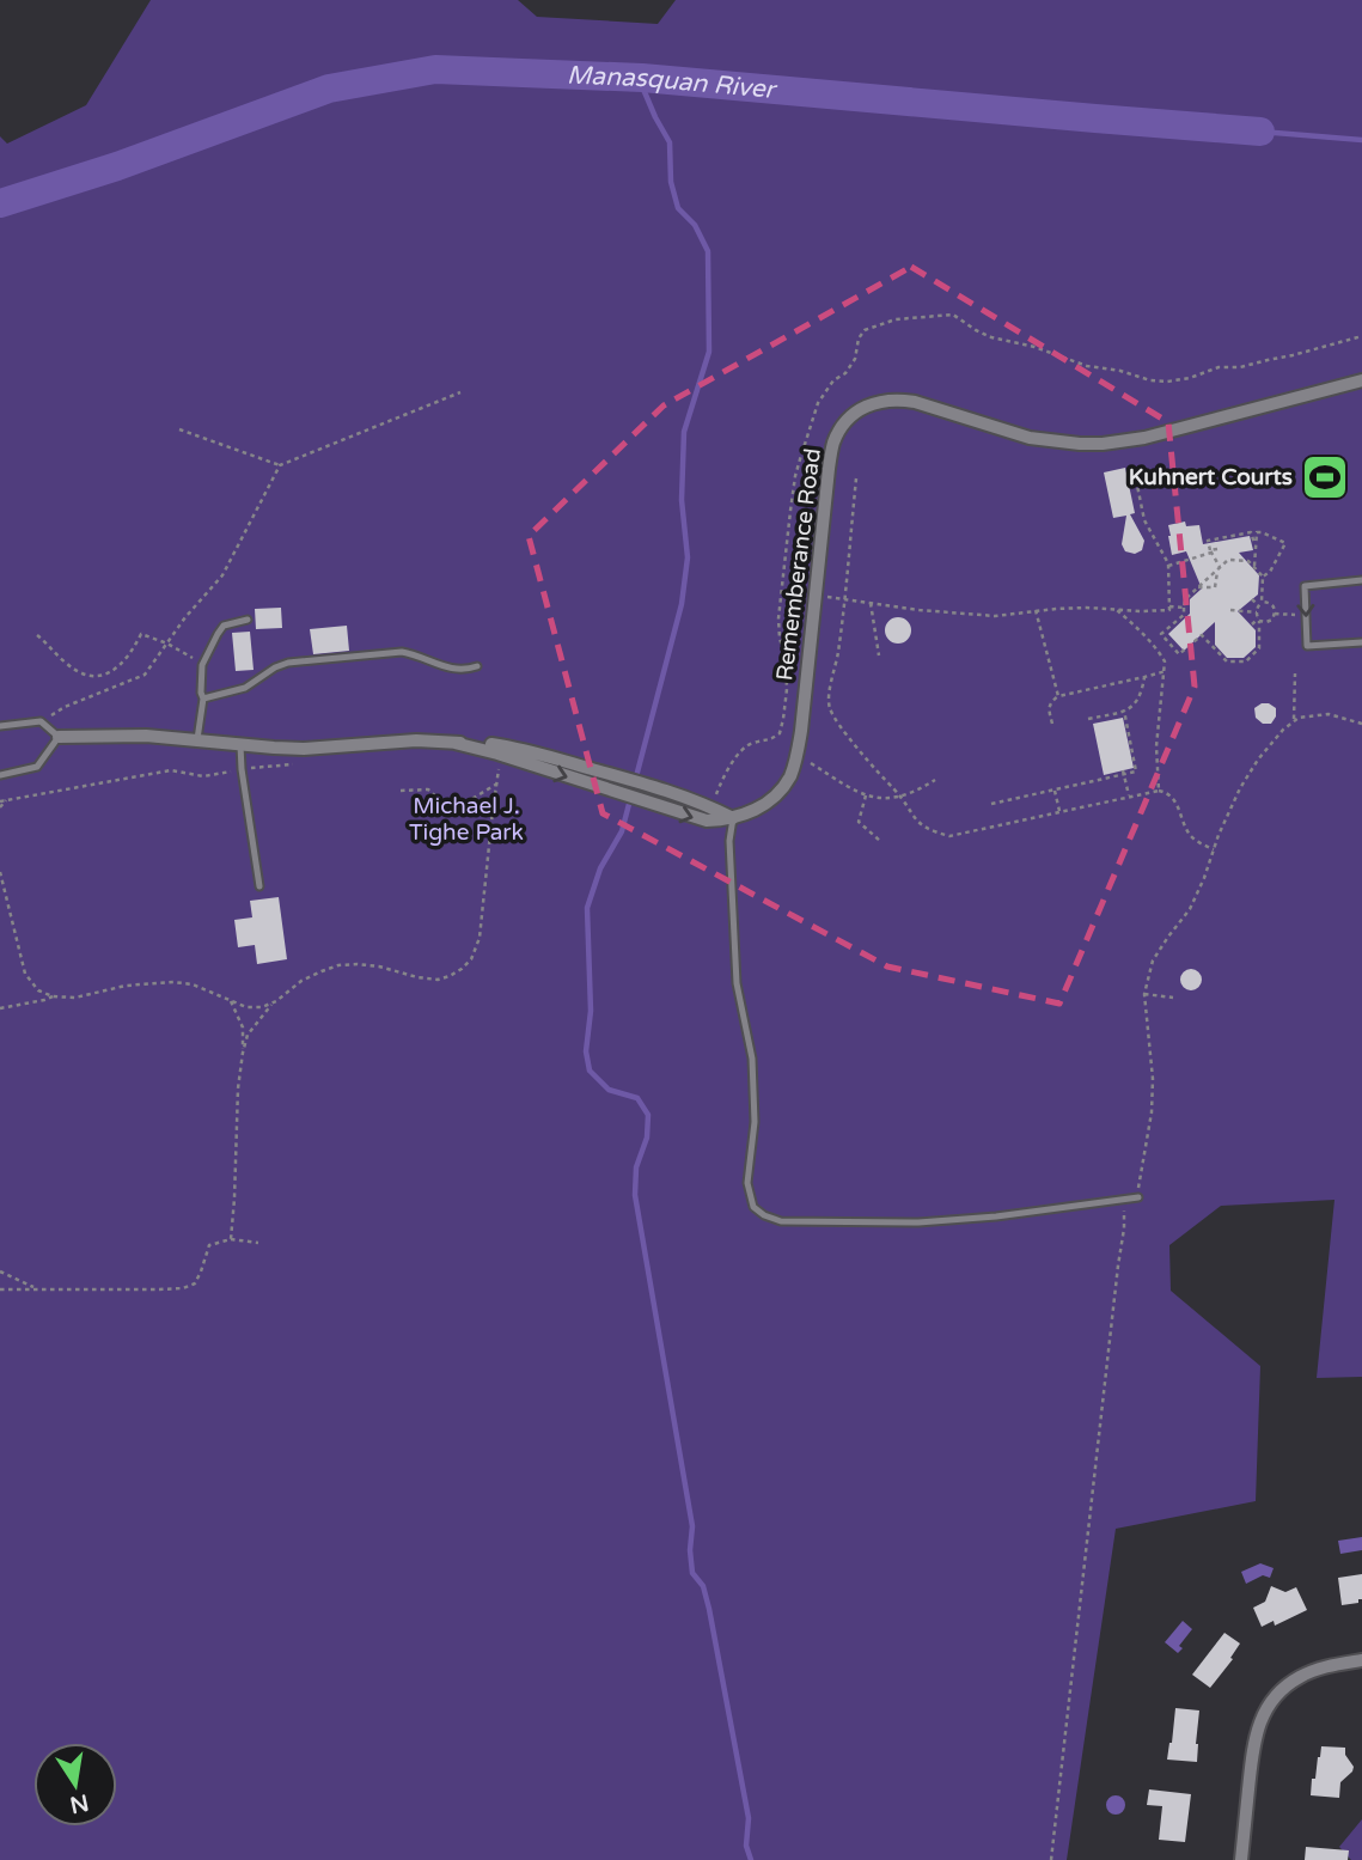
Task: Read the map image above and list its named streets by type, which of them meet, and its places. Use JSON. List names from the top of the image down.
{
  "streets": {
    "street": ["Rememberance Road"]
  },
  "water": ["Manasquan River"],
  "parks": ["Michael J. Tighe Park"],
  "places": {
    "sports": ["Kuhnert Courts"]
  },
  "north": "bottom"
}
